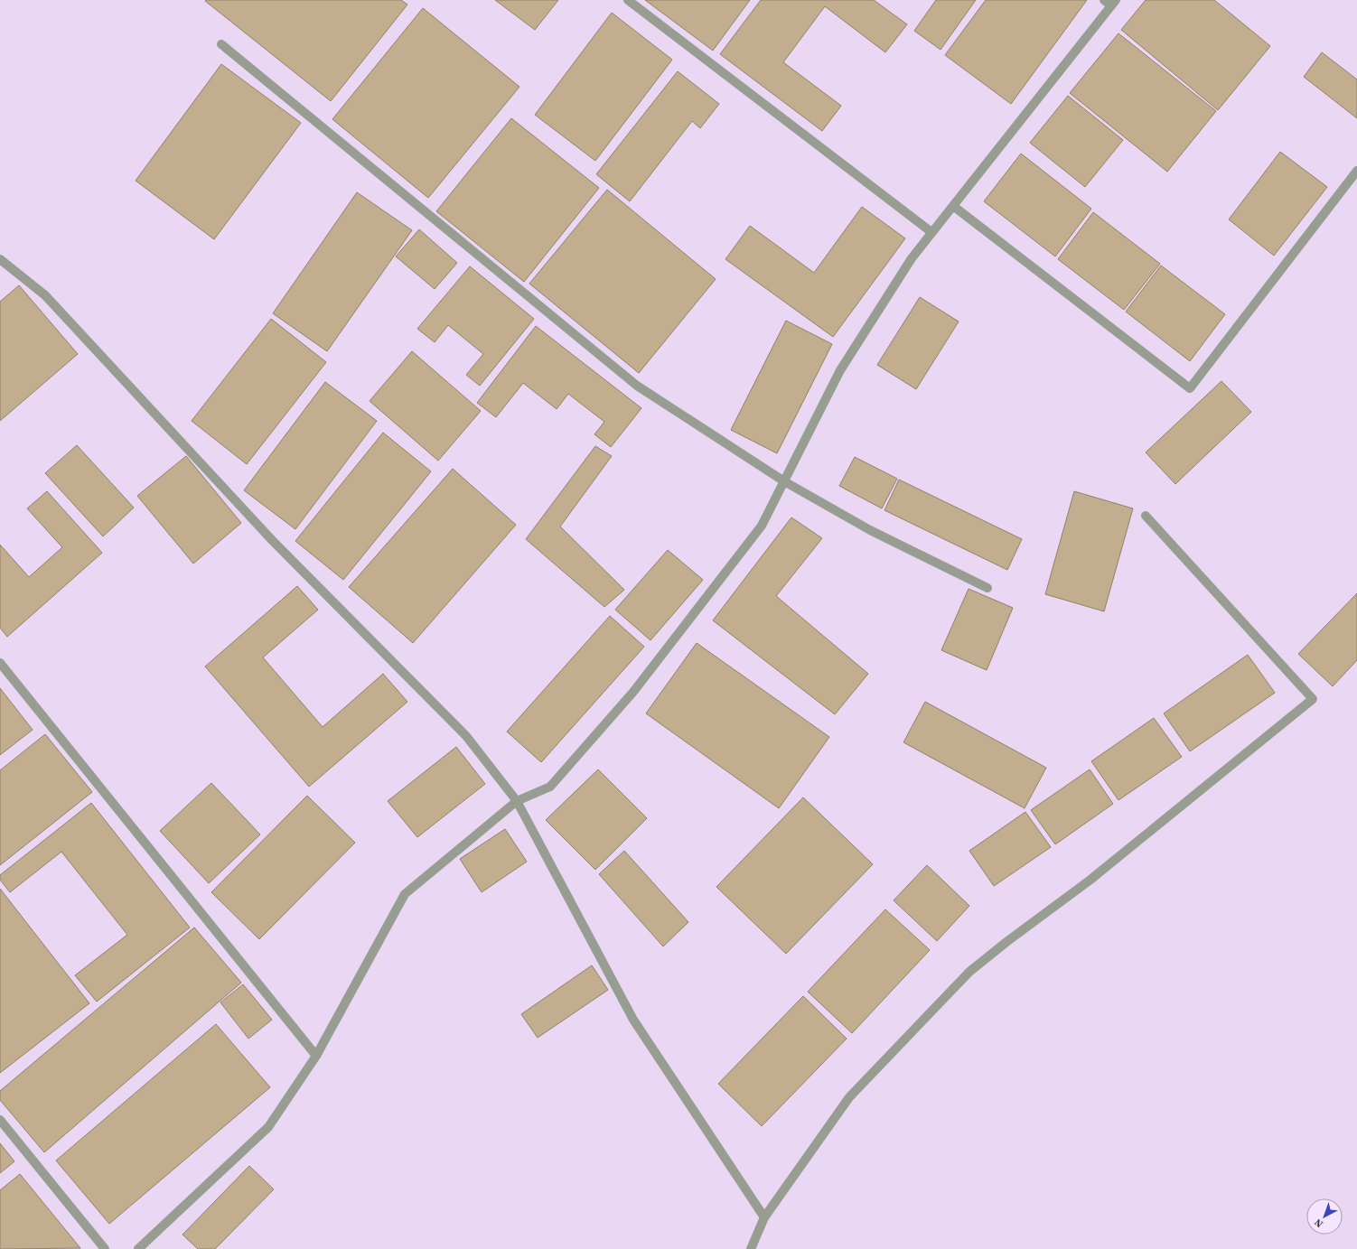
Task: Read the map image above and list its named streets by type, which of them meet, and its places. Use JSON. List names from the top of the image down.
{
  "north": "bottom left"
}
